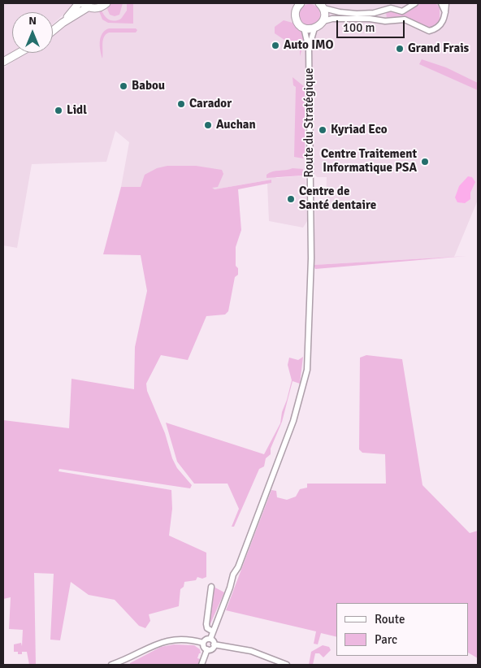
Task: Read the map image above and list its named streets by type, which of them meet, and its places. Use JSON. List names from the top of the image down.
{
  "streets": {
    "street": ["Route du Stratégique"]
  },
  "places": [
    "Auto IMO",
    "Grand Frais",
    "Babou",
    "Carador",
    "Lidl",
    "Auchan",
    "Kyriad Eco",
    "Centre Traitement Informatique PSA",
    "Centre de Santé dentaire"
  ],
  "legend": ["Route", "Parc"],
  "scale_bar": "100 m",
  "north": "top"
}
